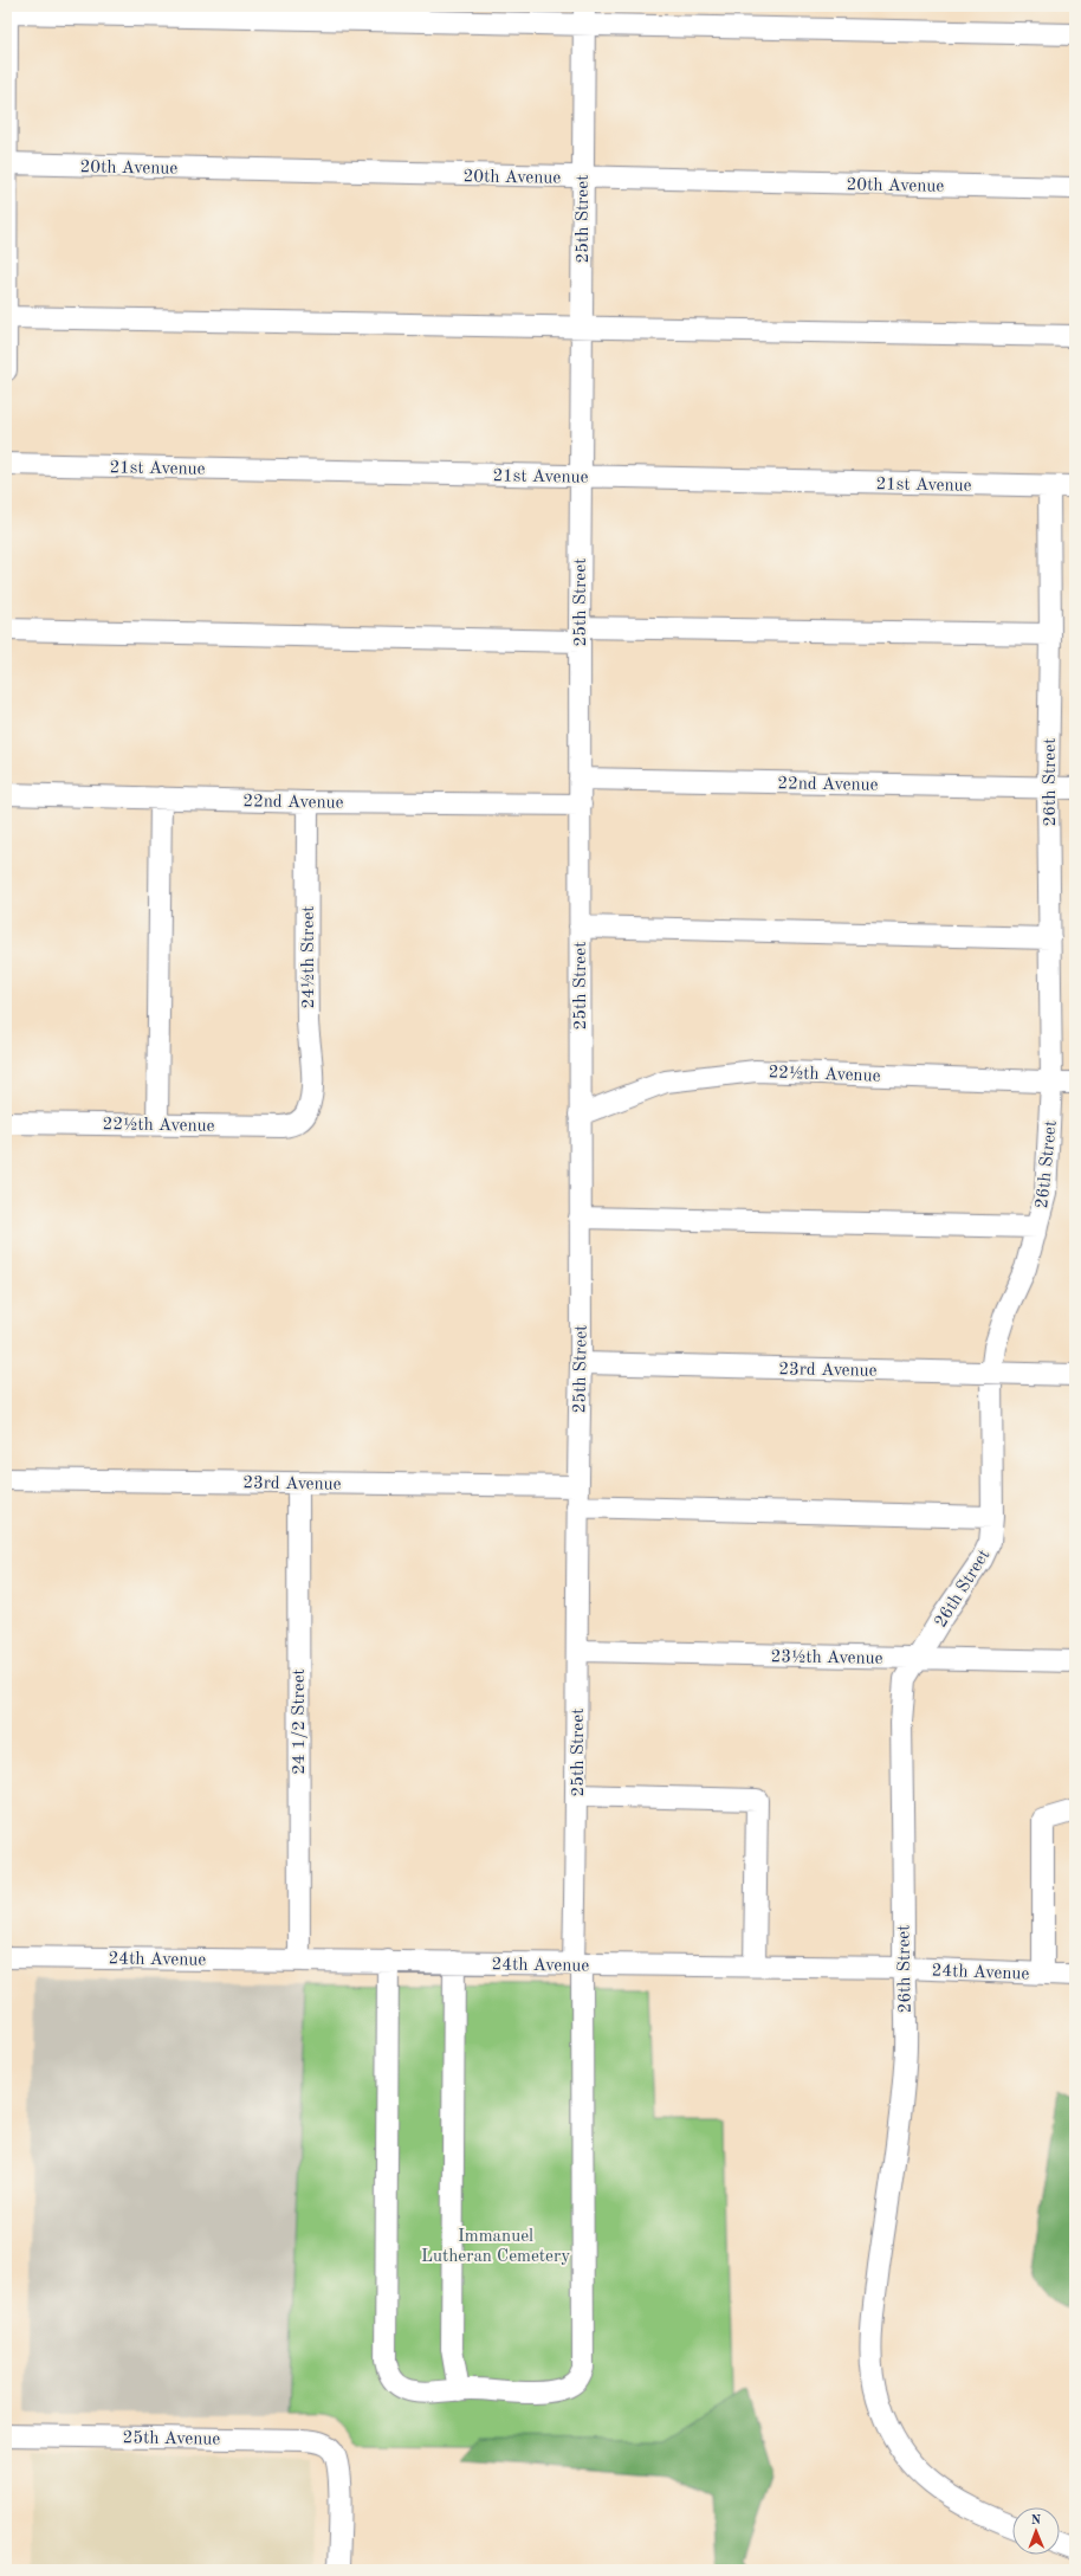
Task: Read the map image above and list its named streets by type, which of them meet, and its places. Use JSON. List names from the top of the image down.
{
  "streets": {
    "street": [
      "20th Avenue",
      "25th Street",
      "21st Avenue",
      "26th Street",
      "22nd Avenue",
      "24½th Street",
      "22½th Avenue",
      "23rd Avenue",
      "23½th Avenue",
      "24 1/2 Street",
      "24th Avenue",
      "25th Avenue"
    ]
  },
  "crossings": [
    ["20th Avenue", "25th Street"],
    ["25th Street", "21st Avenue"],
    ["25th Street", "22nd Avenue"],
    ["25th Street", "22½th Avenue"],
    ["25th Street", "23rd Avenue"],
    ["25th Street", "23½th Avenue"],
    ["25th Street", "24th Avenue"],
    ["21st Avenue", "26th Street"],
    ["26th Street", "22nd Avenue"],
    ["26th Street", "22½th Avenue"],
    ["26th Street", "23rd Avenue"],
    ["26th Street", "23½th Avenue"],
    ["26th Street", "24th Avenue"],
    ["22nd Avenue", "24½th Street"],
    ["24½th Street", "22½th Avenue"],
    ["23rd Avenue", "24 1/2 Street"],
    ["24 1/2 Street", "24th Avenue"]
  ],
  "parks": ["Immanuel Lutheran Cemetery"],
  "north": "top"
}
